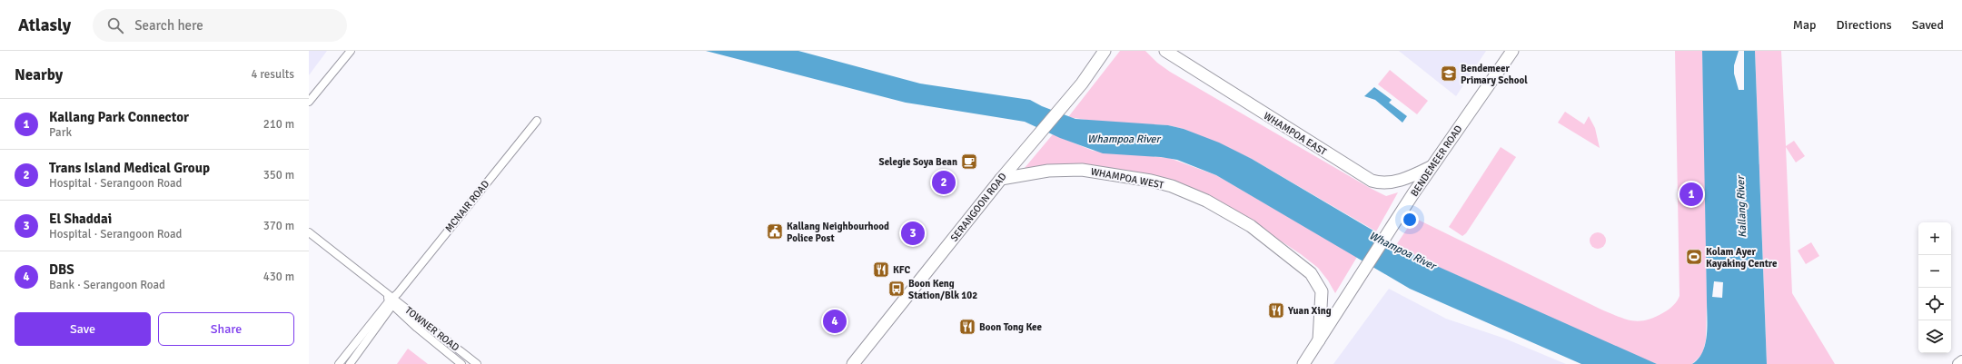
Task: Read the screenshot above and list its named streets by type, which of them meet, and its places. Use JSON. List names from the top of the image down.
{
  "streets": {
    "main road": [
      "WHAMPOA EAST",
      "BENDEMEER ROAD",
      "WHAMPOA WEST",
      "SERANGOON ROAD"
    ],
    "street": ["MCNAIR ROAD", "TOWNER ROAD"]
  },
  "crossings": [
    ["WHAMPOA EAST", "BENDEMEER ROAD"],
    ["BENDEMEER ROAD", "WHAMPOA WEST"],
    ["WHAMPOA WEST", "SERANGOON ROAD"],
    ["MCNAIR ROAD", "TOWNER ROAD"]
  ],
  "water": ["Whampoa River", "Kallang River"],
  "places": {
    "school or university": ["Bendemeer Primary School"],
    "cafe": ["Selegie Soya Bean"],
    "public building": ["Kallang Neighbourhood Police Post"],
    "sports": ["Kolam Ayer Kayaking Centre"],
    "restaurant": ["KFC", "Yuan Xing", "Boon Tong Kee"],
    "bus stop": ["Boon Keng Station/Blk 102"]
  },
  "page": {
    "header": "Atlasly",
    "search": "Search here",
    "nav": ["Map", "Directions", "Saved"],
    "heading": ["Nearby", "4 results"],
    "list": [
      {
        "mark": "1",
        "name": "Kallang Park Connector",
        "note": "Park",
        "value": "210 m"
      },
      {
        "mark": "2",
        "name": "Trans Island Medical Group",
        "note": "Hospital · Serangoon Road",
        "value": "350 m"
      },
      {
        "mark": "3",
        "name": "El Shaddai",
        "note": "Hospital · Serangoon Road",
        "value": "370 m"
      },
      {
        "mark": "4",
        "name": "DBS",
        "note": "Bank · Serangoon Road",
        "value": "430 m"
      }
    ],
    "pins": [
      "2",
      "1",
      "3",
      "4"
    ],
    "map_buttons": ["+", "−"],
    "buttons": ["Save", "Share"]
  }
}
